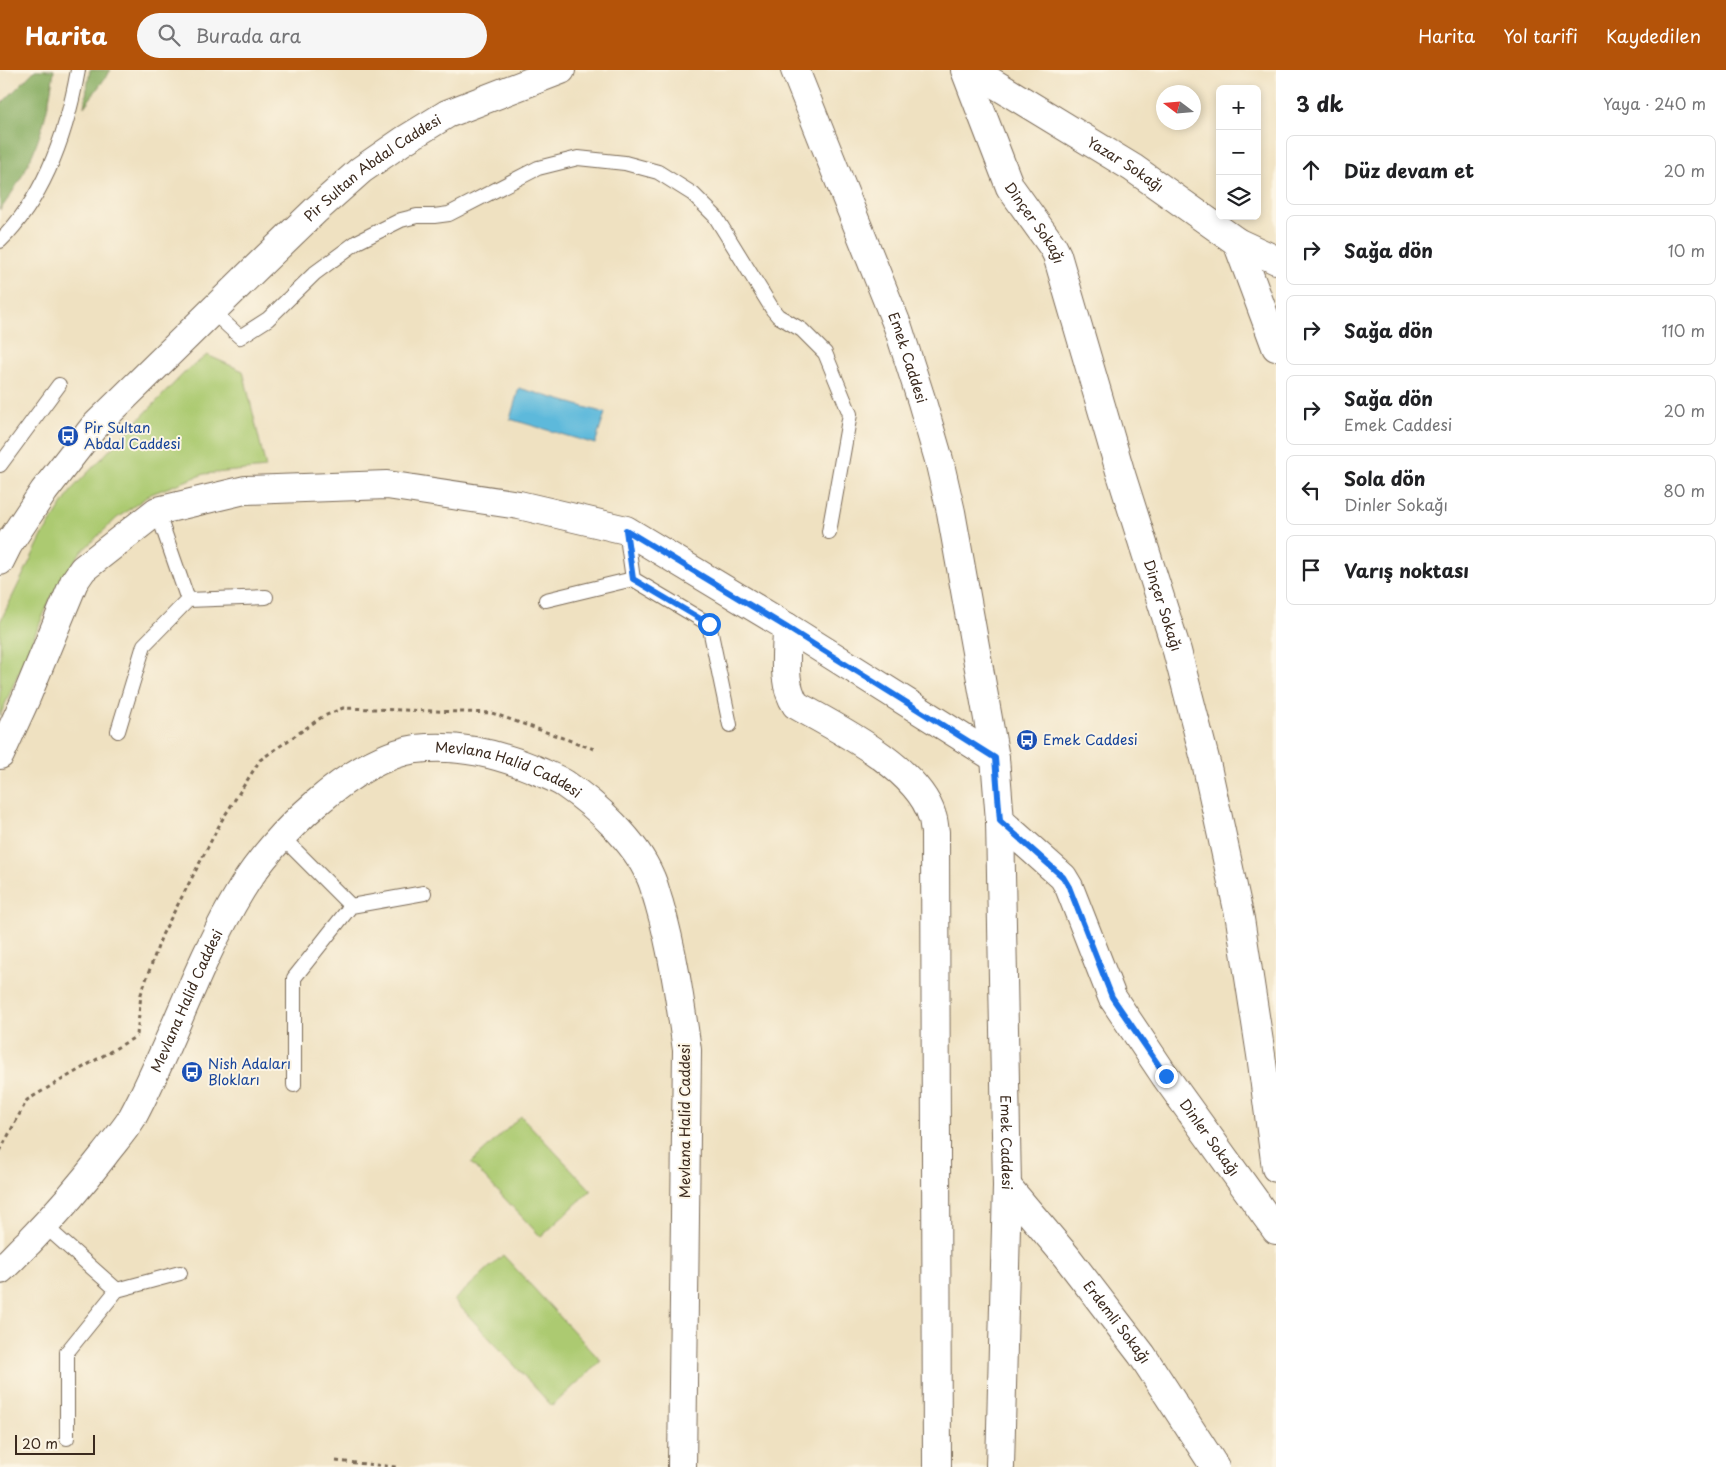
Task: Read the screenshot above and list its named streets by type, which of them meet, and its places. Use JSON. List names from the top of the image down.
{
  "streets": {
    "street": [
      "Yazar Sokağı",
      "Pir Sultan Abdal Caddesi",
      "Dinçer Sokağı",
      "Emek Caddesi",
      "Mevlana Halid Caddesi",
      "Dinler Sokağı",
      "Erdemli Sokağı"
    ]
  },
  "crossings": [
    ["Emek Caddesi", "Dinler Sokağı"],
    ["Emek Caddesi", "Erdemli Sokağı"]
  ],
  "places": {
    "bus stop": ["Pir Sultan Abdal Caddesi", "Emek Caddesi", "Nish Adaları Blokları"]
  },
  "scale_bar": "20 m",
  "north": "left",
  "page": {
    "header": "Harita",
    "search": "Burada ara",
    "nav": ["Harita", "Yol tarifi", "Kaydedilen"],
    "heading": ["3 dk", "Yaya · 240 m"],
    "map_buttons": ["+", "−"],
    "list": [
      ["Düz devam et", "20 m"],
      ["Sağa dön", "10 m"],
      ["Sağa dön", "110 m"],
      ["Sağa dön", "Emek Caddesi", "20 m"],
      ["Sola dön", "Dinler Sokağı", "80 m"],
      "Varış noktası"
    ],
    "scale": "20 m"
  }
}
